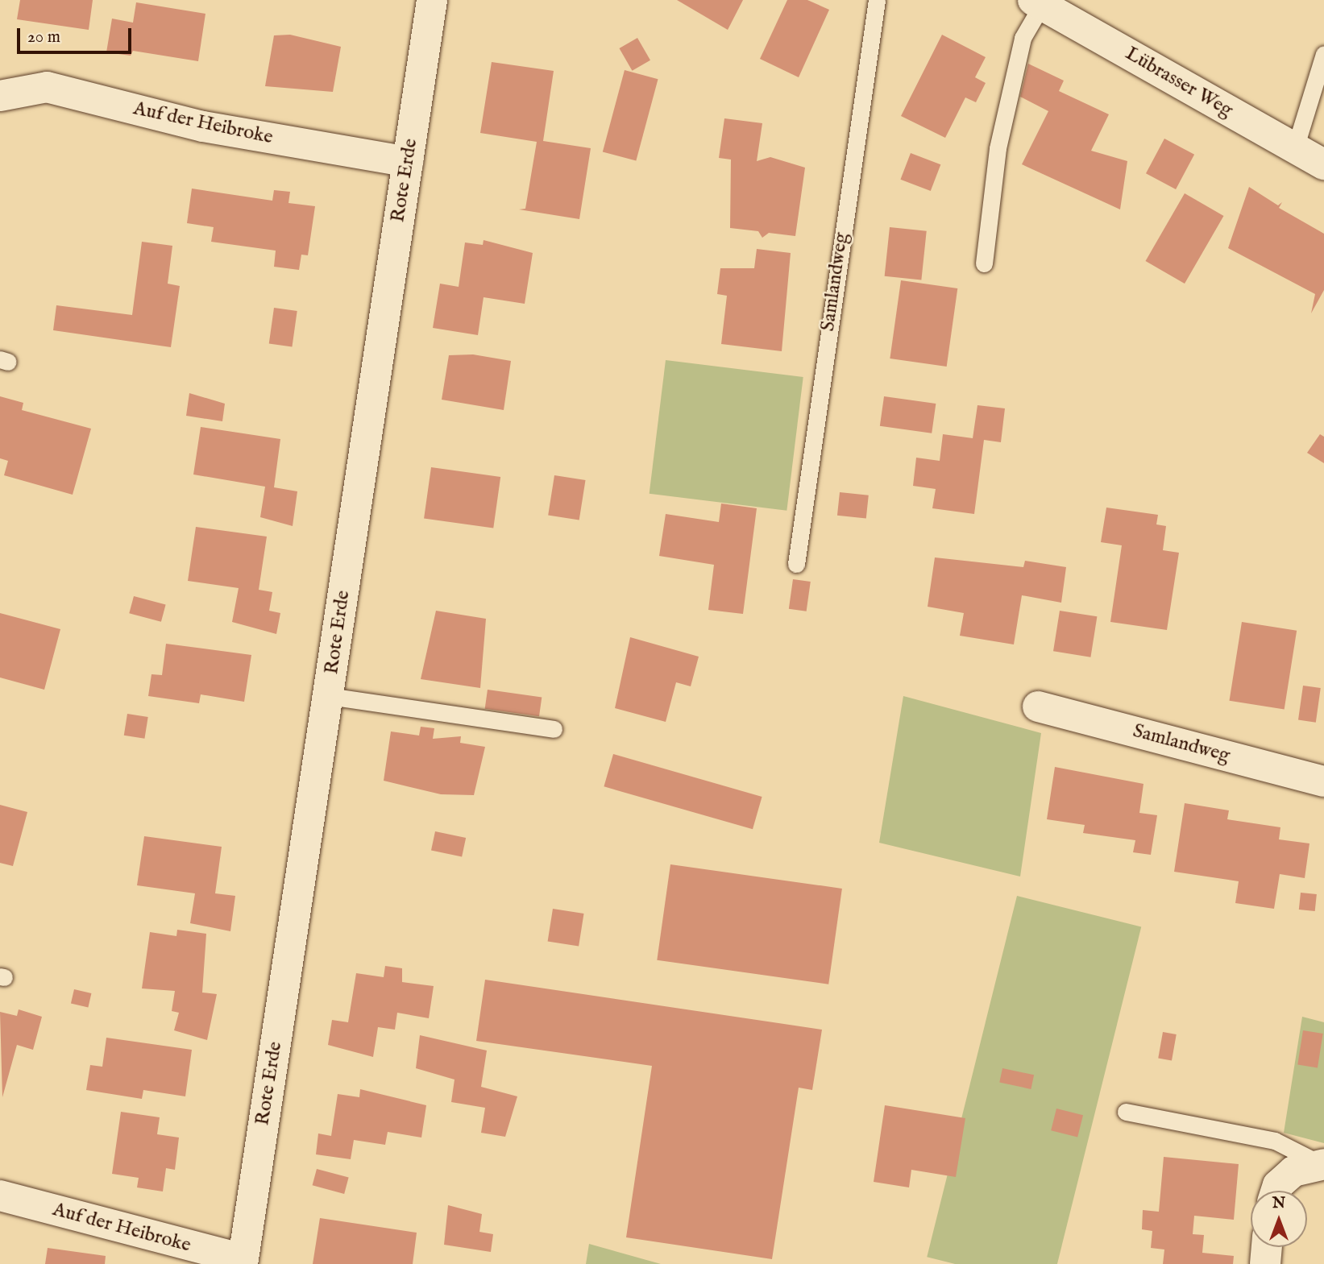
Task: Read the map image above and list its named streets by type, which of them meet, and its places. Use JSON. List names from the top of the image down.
{
  "streets": {
    "street": [
      "Lübrasser Weg",
      "Auf der Heibroke",
      "Rote Erde",
      "Samlandweg"
    ]
  },
  "crossings": [
    ["Auf der Heibroke", "Rote Erde"]
  ],
  "scale_bar": "20 m",
  "north": "top"
}
